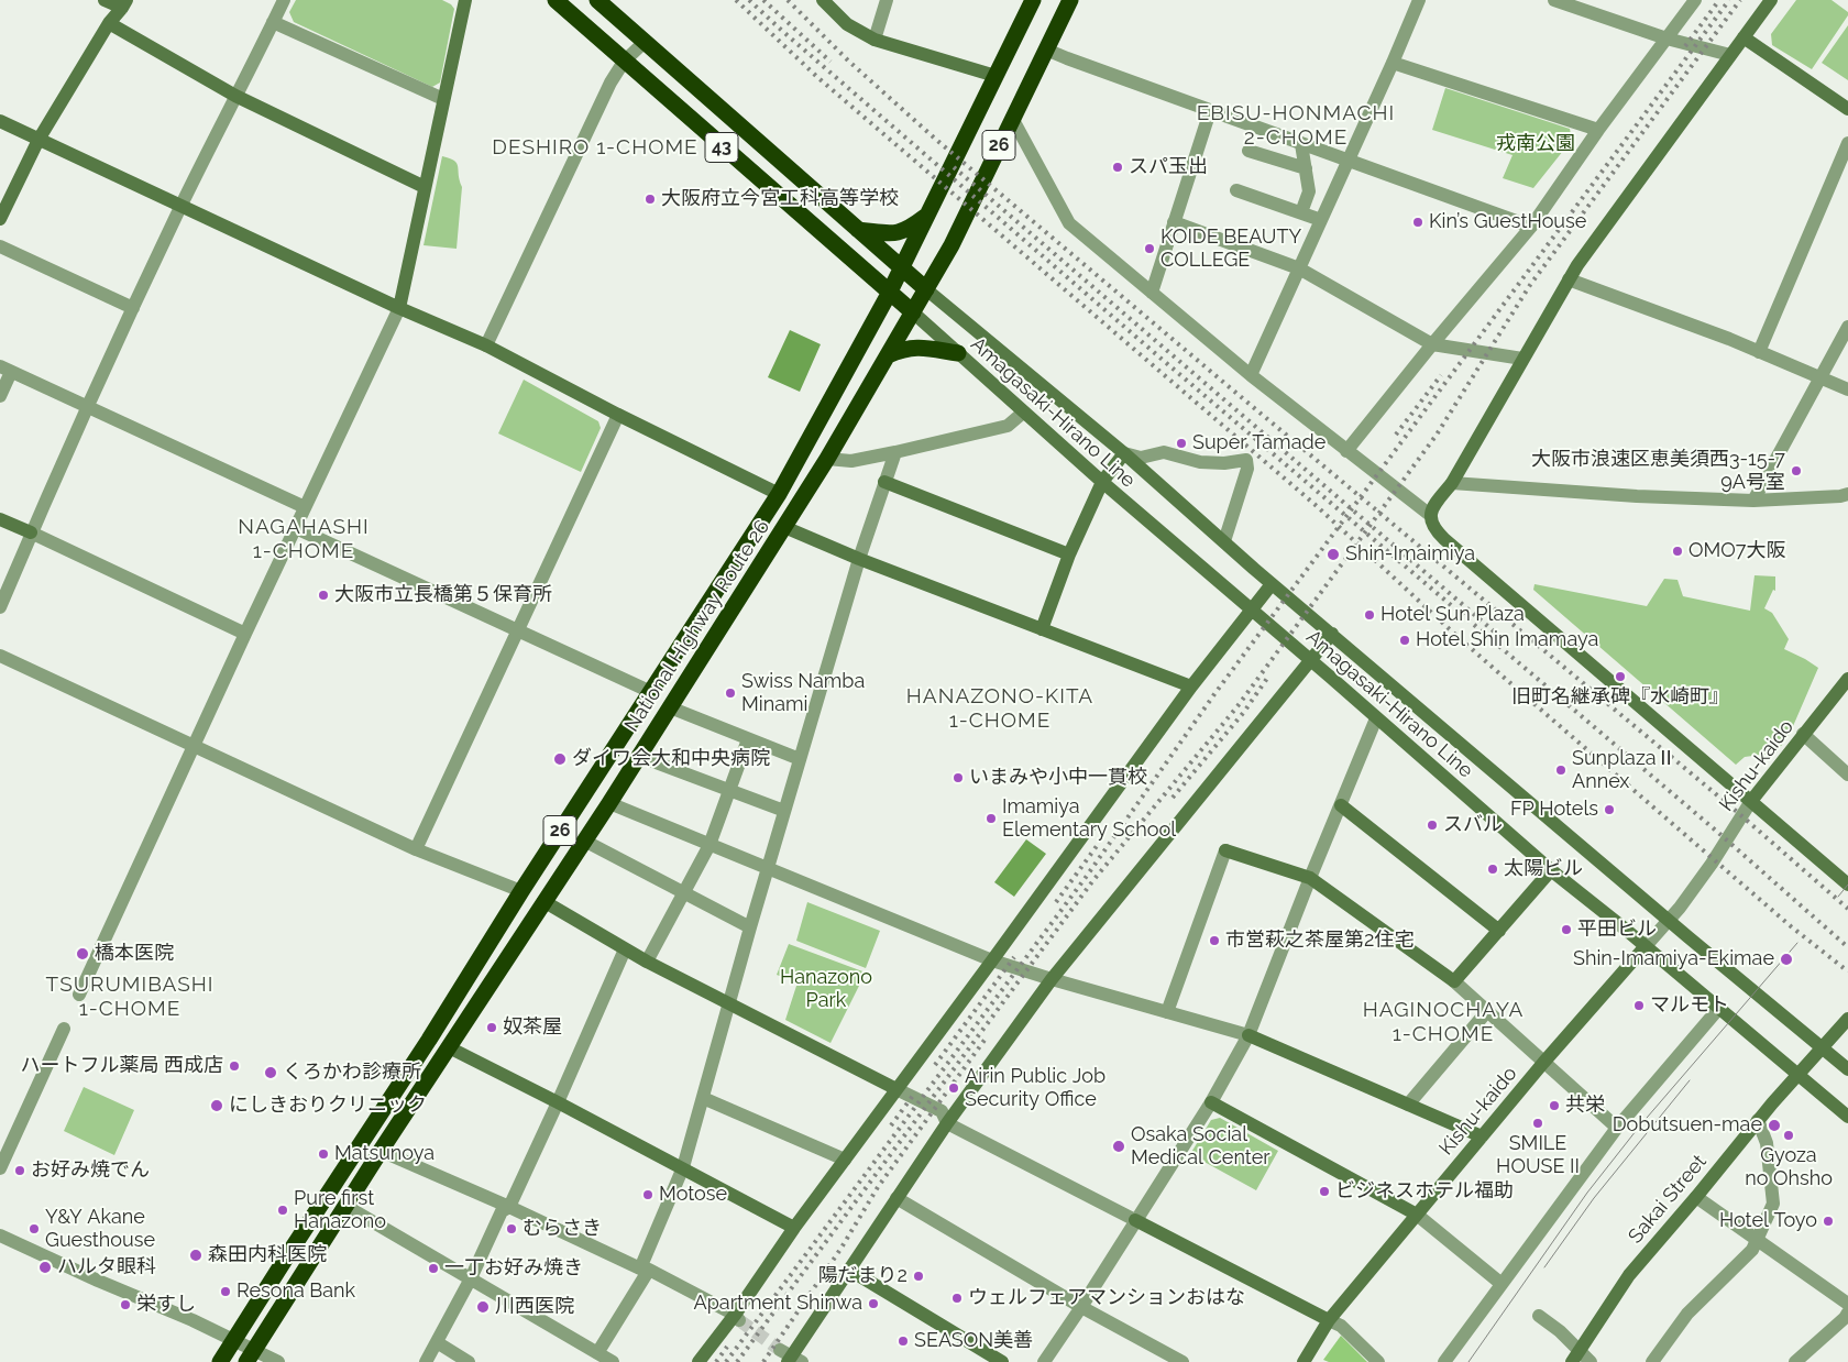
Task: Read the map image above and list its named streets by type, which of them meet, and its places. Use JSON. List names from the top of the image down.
{
  "streets": {
    "highway": ["26", "43", "National Highway Route 26"],
    "street": ["Amagasaki-Hirano Line", "Kishu-kaido", "Sakai Street"]
  },
  "crossings": [
    ["43", "Amagasaki-Hirano Line"],
    ["43", "National Highway Route 26"],
    ["Amagasaki-Hirano Line", "National Highway Route 26"],
    ["Amagasaki-Hirano Line", "Kishu-kaido"],
    ["Amagasaki-Hirano Line", "Sakai Street"]
  ],
  "districts": [
    "EBISU-HONMACHI 2-CHOME",
    "DESHIRO 1-CHOME",
    "NAGAHASHI 1-CHOME",
    "HANAZONO-KITA 1-CHOME",
    "TSURUMIBASHI 1-CHOME",
    "HAGINOCHAYA 1-CHOME"
  ],
  "parks": ["戎南公園", "Hanazono Park"],
  "places": [
    "スパ玉出",
    "大阪府立今宮工科高等学校",
    "Kin’s GuestHouse",
    "KOIDE BEAUTY COLLEGE",
    "Super Tamade",
    "大阪市浪速区恵美須西3-15-7 9A号室",
    "OMO7大阪",
    "Shin-Imaimiya",
    "大阪市立長橋第５保育所",
    "Hotel Sun Plaza",
    "Hotel Shin Imamaya",
    "旧町名継承碑『水崎町』",
    "Swiss Namba Minami",
    "ダイワ会大和中央病院",
    "SunplazaⅡ Annex",
    "いまみや小中一貫校",
    "FP Hotels",
    "Imamiya Elementary School",
    "スバル",
    "太陽ビル",
    "平田ビル",
    "市営萩之茶屋第2住宅",
    "橋本医院",
    "Shin-Imamiya-Ekimae",
    "マルモト",
    "奴茶屋",
    "ハートフル薬局 西成店",
    "くろかわ診療所",
    "Airin Public Job Security Office",
    "にしきおりクリニック",
    "共栄",
    "SMILE HOUSE II",
    "Dobutsuen-mae",
    "Gyoza no Ohsho",
    "Osaka Social Medical Center",
    "Matsunoya",
    "お好み焼でん",
    "ビジネスホテル福助",
    "Motose",
    "Pure first Hanazono",
    "Hotel Toyo",
    "Y&Y Akane Guesthouse",
    "むらさき",
    "森田内科医院",
    "ハルタ眼科",
    "一丁お好み焼き",
    "陽だまり2",
    "Resona Bank",
    "ウェルフェアマンションおはな",
    "Apartment Shinwa",
    "栄すし",
    "川西医院",
    "SEASON美善"
  ]
}
